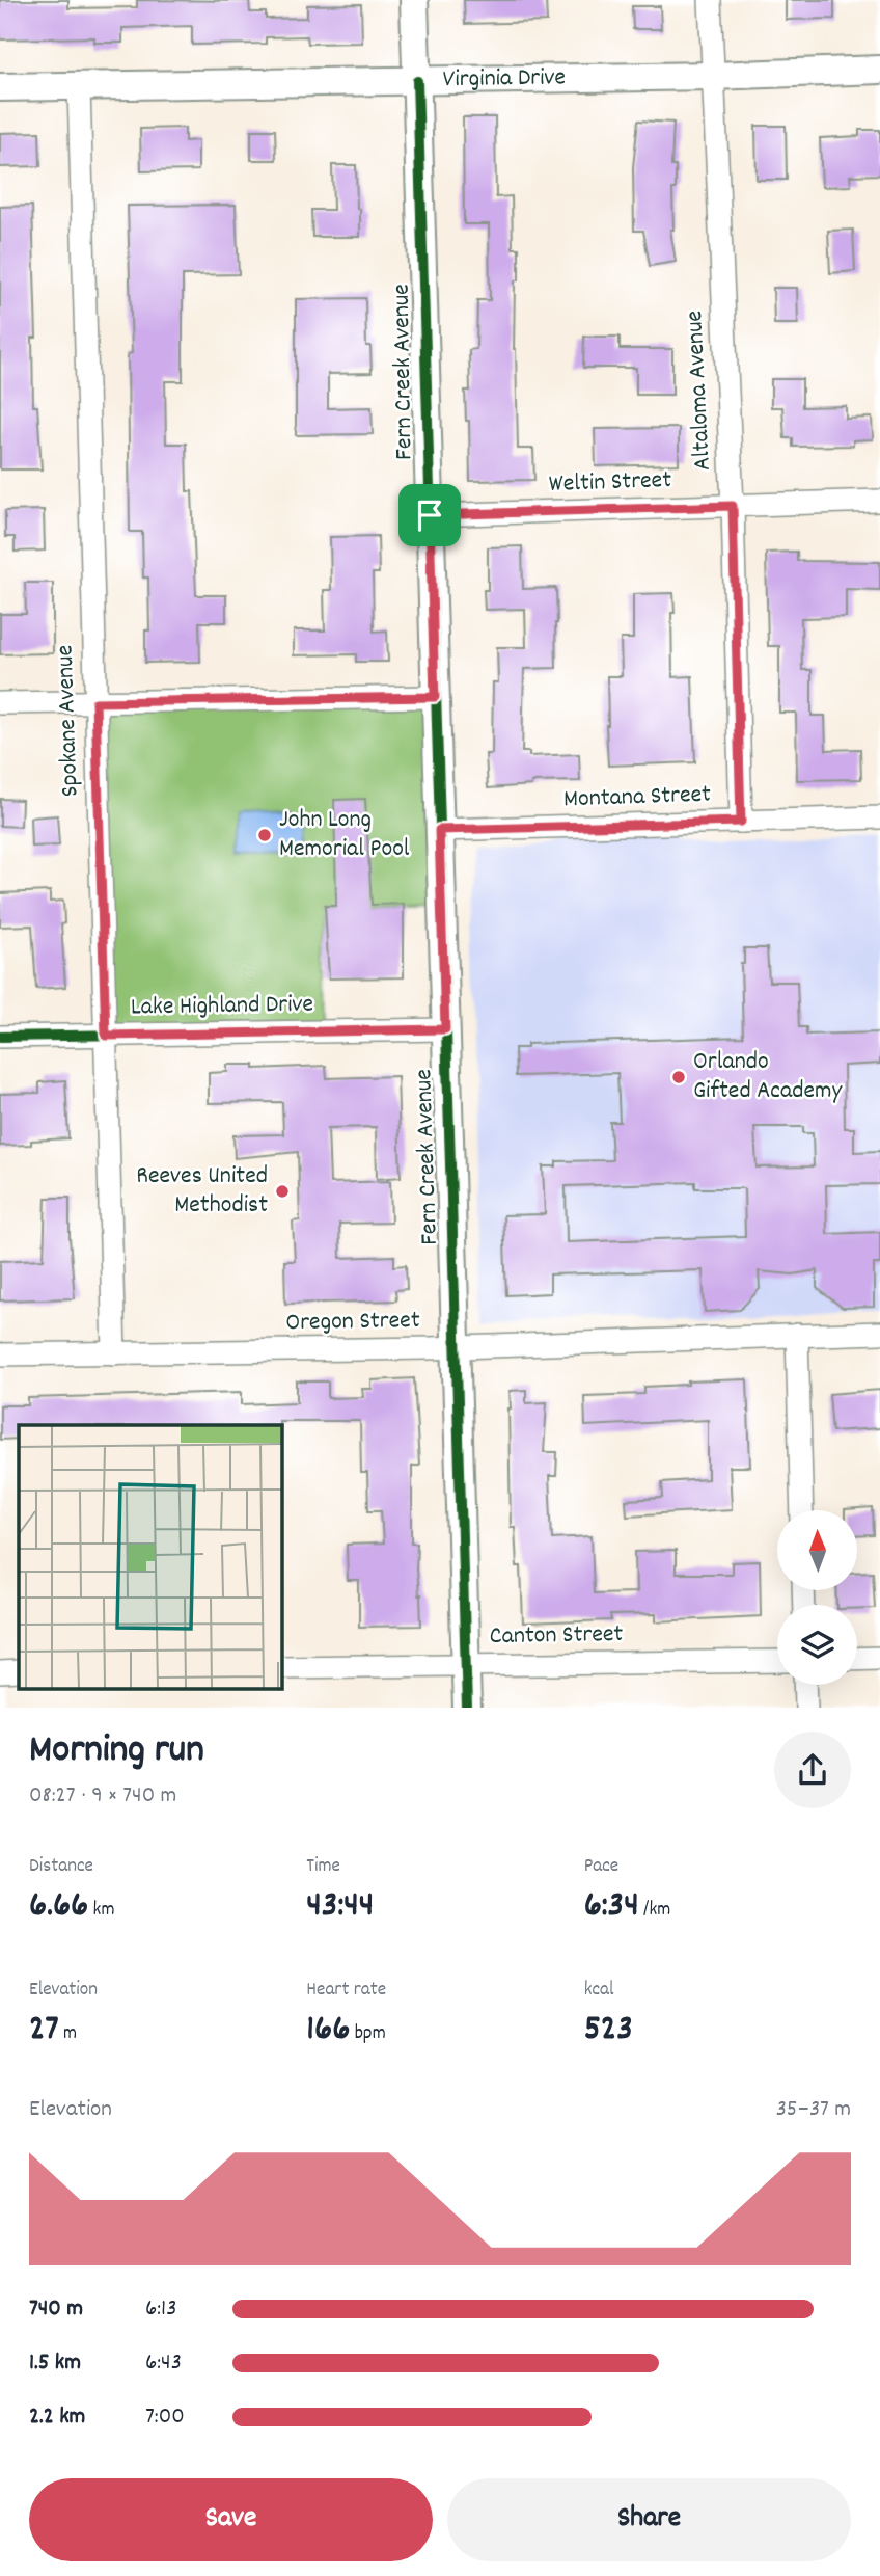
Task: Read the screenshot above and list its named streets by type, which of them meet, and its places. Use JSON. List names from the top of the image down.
{
  "streets": {
    "street": [
      "Virginia Drive",
      "Fern Creek Avenue",
      "Altaloma Avenue",
      "Weltin Street",
      "Spokane Avenue",
      "Montana Street",
      "Lake Highland Drive",
      "Oregon Street",
      "Canton Street"
    ]
  },
  "crossings": [
    ["Virginia Drive", "Fern Creek Avenue"],
    ["Virginia Drive", "Altaloma Avenue"],
    ["Virginia Drive", "Spokane Avenue"],
    ["Fern Creek Avenue", "Weltin Street"],
    ["Fern Creek Avenue", "Montana Street"],
    ["Fern Creek Avenue", "Lake Highland Drive"],
    ["Fern Creek Avenue", "Oregon Street"],
    ["Fern Creek Avenue", "Canton Street"],
    ["Altaloma Avenue", "Weltin Street"],
    ["Altaloma Avenue", "Montana Street"],
    ["Spokane Avenue", "Lake Highland Drive"],
    ["Spokane Avenue", "Oregon Street"]
  ],
  "places": ["John Long Memorial Pool", "Orlando Gifted Academy", "Reeves United Methodist"],
  "north": "top",
  "page": {
    "heading": ["Morning run", "08:27 · 9 × 740 m"],
    "stats": [
      ["Distance", "6.66 km"],
      ["Time", "43:44"],
      ["Pace", "6:34 /km"],
      ["Elevation", "27 m"],
      ["Heart rate", "166 bpm"],
      ["kcal", "523"]
    ],
    "chart": ["Elevation", "35–37 m"],
    "list": [
      {
        "name": "740 m",
        "note": "6:13"
      },
      {
        "name": "1.5 km",
        "note": "6:43"
      },
      {
        "name": "2.2 km",
        "note": "7:00"
      }
    ],
    "buttons": ["Save", "Share"]
  }
}
